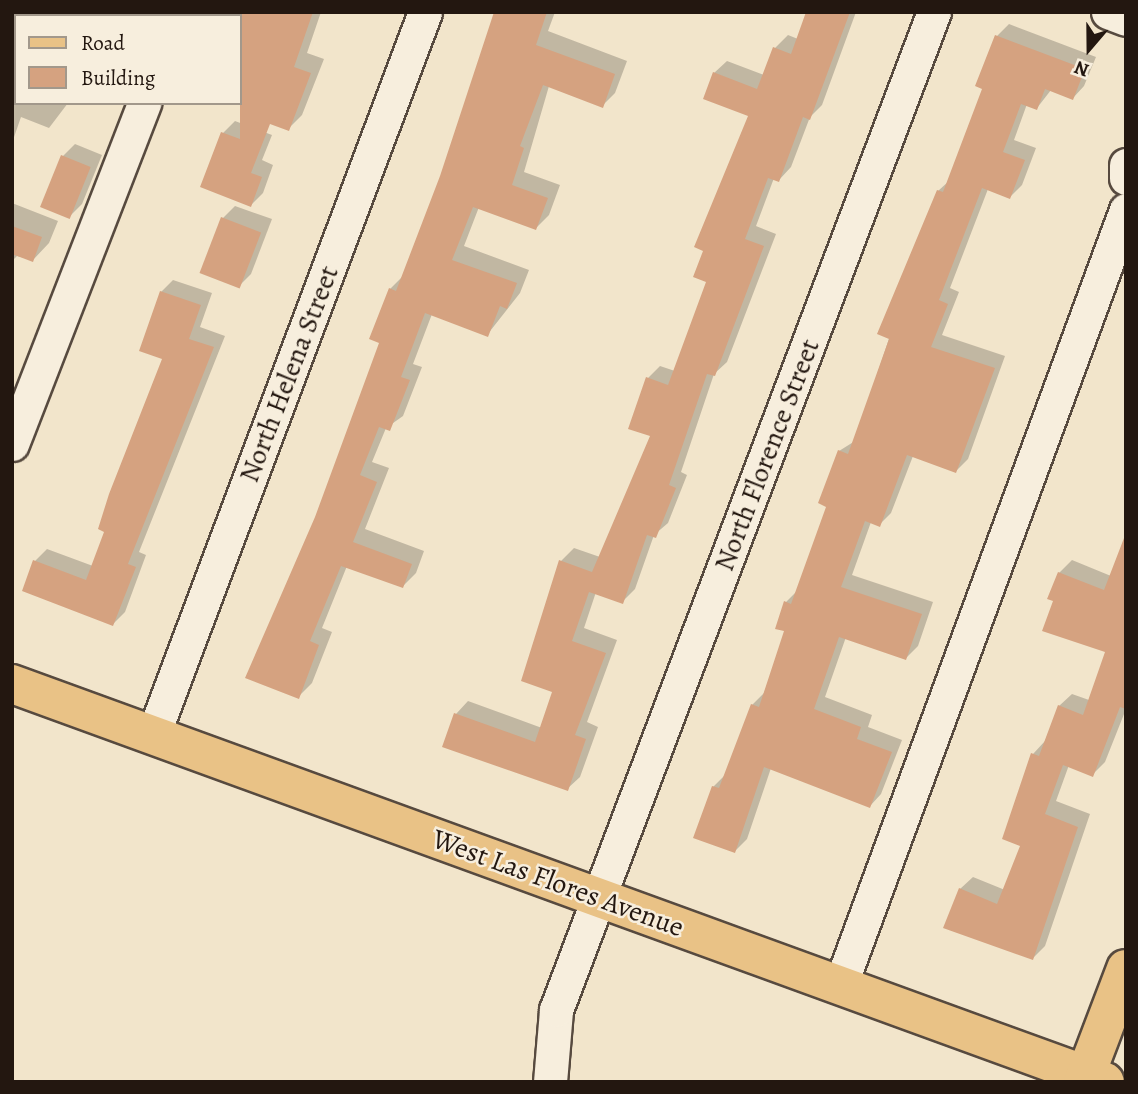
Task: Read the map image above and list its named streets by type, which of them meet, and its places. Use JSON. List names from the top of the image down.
{
  "streets": {
    "main road": ["West Las Flores Avenue"],
    "street": ["North Helena Street", "North Florence Street"]
  },
  "crossings": [
    ["North Helena Street", "West Las Flores Avenue"],
    ["North Florence Street", "West Las Flores Avenue"]
  ],
  "legend": ["Road", "Building"],
  "north": "bottom"
}
